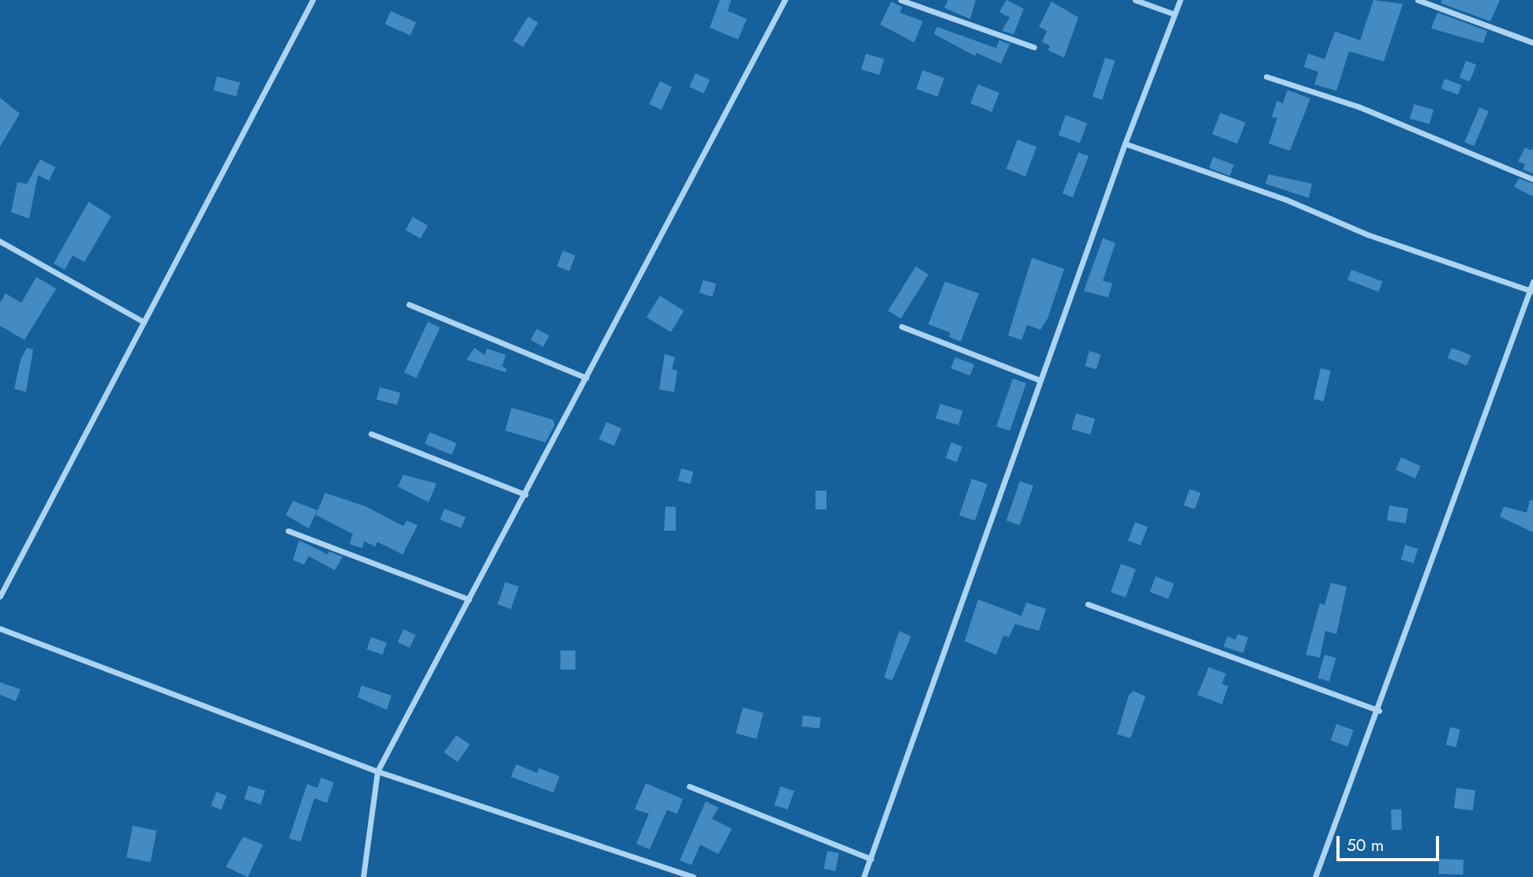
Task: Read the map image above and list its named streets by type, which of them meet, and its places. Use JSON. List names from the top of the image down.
{
  "scale_bar": "50 m"
}
